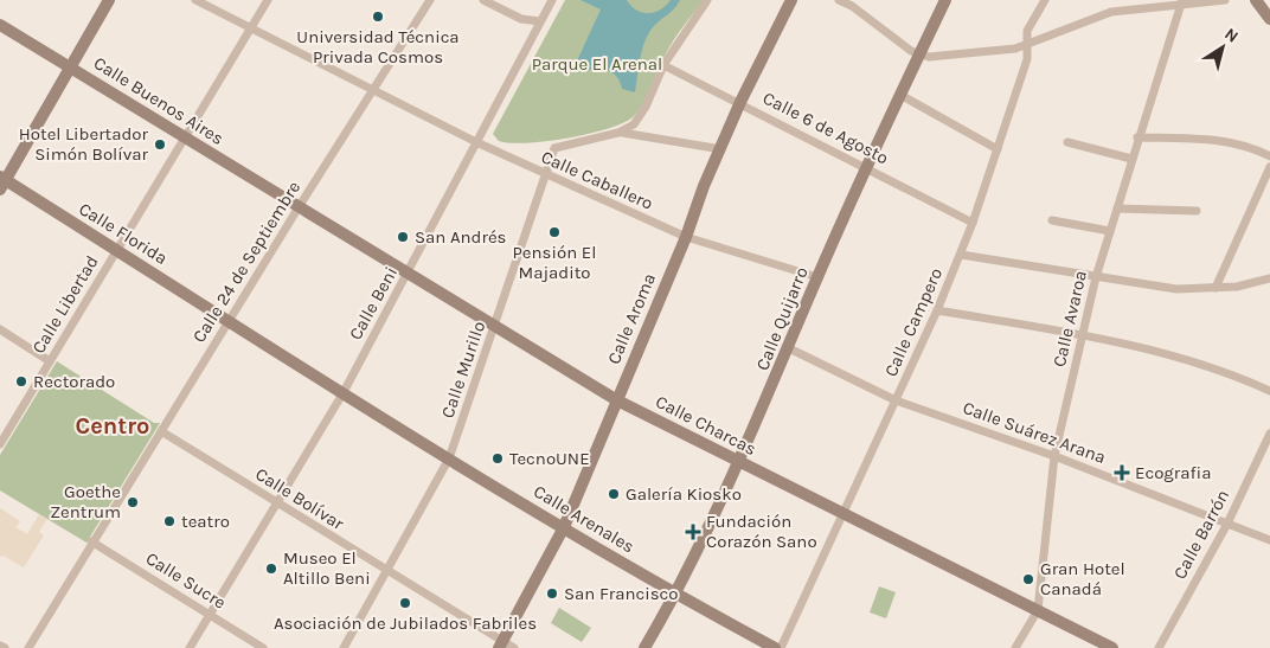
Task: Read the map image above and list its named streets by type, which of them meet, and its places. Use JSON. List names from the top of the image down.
{
  "streets": {
    "street": [
      "Calle Buenos Aires",
      "Calle 6 de Agosto",
      "Calle Caballero",
      "Calle Florida",
      "Calle 24 de Septiembre",
      "Calle Beni",
      "Calle Libertad",
      "Calle Aroma",
      "Calle Quijarro",
      "Calle Avaroa",
      "Calle Campero",
      "Calle Murillo",
      "Calle Charcas",
      "Calle Suárez Arana",
      "Calle Bolívar",
      "Calle Arenales",
      "Calle Barrón",
      "Calle Sucre"
    ]
  },
  "crossings": [
    ["Calle Buenos Aires", "Calle 24 de Septiembre"],
    ["Calle Buenos Aires", "Calle Libertad"],
    ["Calle Buenos Aires", "Calle Charcas"],
    ["Calle 6 de Agosto", "Calle Aroma"],
    ["Calle 6 de Agosto", "Calle Quijarro"],
    ["Calle 6 de Agosto", "Calle Campero"],
    ["Calle 6 de Agosto", "Calle Murillo"],
    ["Calle Caballero", "Calle 24 de Septiembre"],
    ["Calle Caballero", "Calle Beni"],
    ["Calle Caballero", "Calle Libertad"],
    ["Calle Caballero", "Calle Aroma"],
    ["Calle Caballero", "Calle Quijarro"],
    ["Calle Caballero", "Calle Murillo"],
    ["Calle Florida", "Calle 24 de Septiembre"],
    ["Calle Florida", "Calle Libertad"],
    ["Calle Florida", "Calle Arenales"],
    ["Calle 24 de Septiembre", "Calle Charcas"],
    ["Calle 24 de Septiembre", "Calle Bolívar"],
    ["Calle 24 de Septiembre", "Calle Arenales"],
    ["Calle 24 de Septiembre", "Calle Sucre"],
    ["Calle Beni", "Calle Charcas"],
    ["Calle Beni", "Calle Bolívar"],
    ["Calle Beni", "Calle Arenales"],
    ["Calle Beni", "Calle Sucre"],
    ["Calle Aroma", "Calle Murillo"],
    ["Calle Aroma", "Calle Charcas"],
    ["Calle Aroma", "Calle Bolívar"],
    ["Calle Aroma", "Calle Arenales"],
    ["Calle Quijarro", "Calle Charcas"],
    ["Calle Quijarro", "Calle Suárez Arana"],
    ["Calle Quijarro", "Calle Arenales"],
    ["Calle Avaroa", "Calle Charcas"],
    ["Calle Avaroa", "Calle Suárez Arana"],
    ["Calle Campero", "Calle Charcas"],
    ["Calle Campero", "Calle Suárez Arana"],
    ["Calle Murillo", "Calle Charcas"],
    ["Calle Murillo", "Calle Bolívar"],
    ["Calle Murillo", "Calle Arenales"],
    ["Calle Suárez Arana", "Calle Barrón"]
  ],
  "districts": ["Centro"],
  "parks": ["Parque El Arenal"],
  "places": {
    "other": [
      "Universidad Técnica Privada Cosmos",
      "Hotel Libertador Simón Bolívar",
      "Pensión El Majadito",
      "San Andrés",
      "Rectorado",
      "TecnoUNE",
      "Galería Kiosko",
      "Goethe Zentrum",
      "teatro",
      "Museo El Altillo Beni",
      "Gran Hotel Canadá",
      "San Francisco",
      "Asociación de Jubilados Fabriles"
    ],
    "health": ["Ecografia", "Fundación Corazón Sano"]
  },
  "north": "top right"
}
